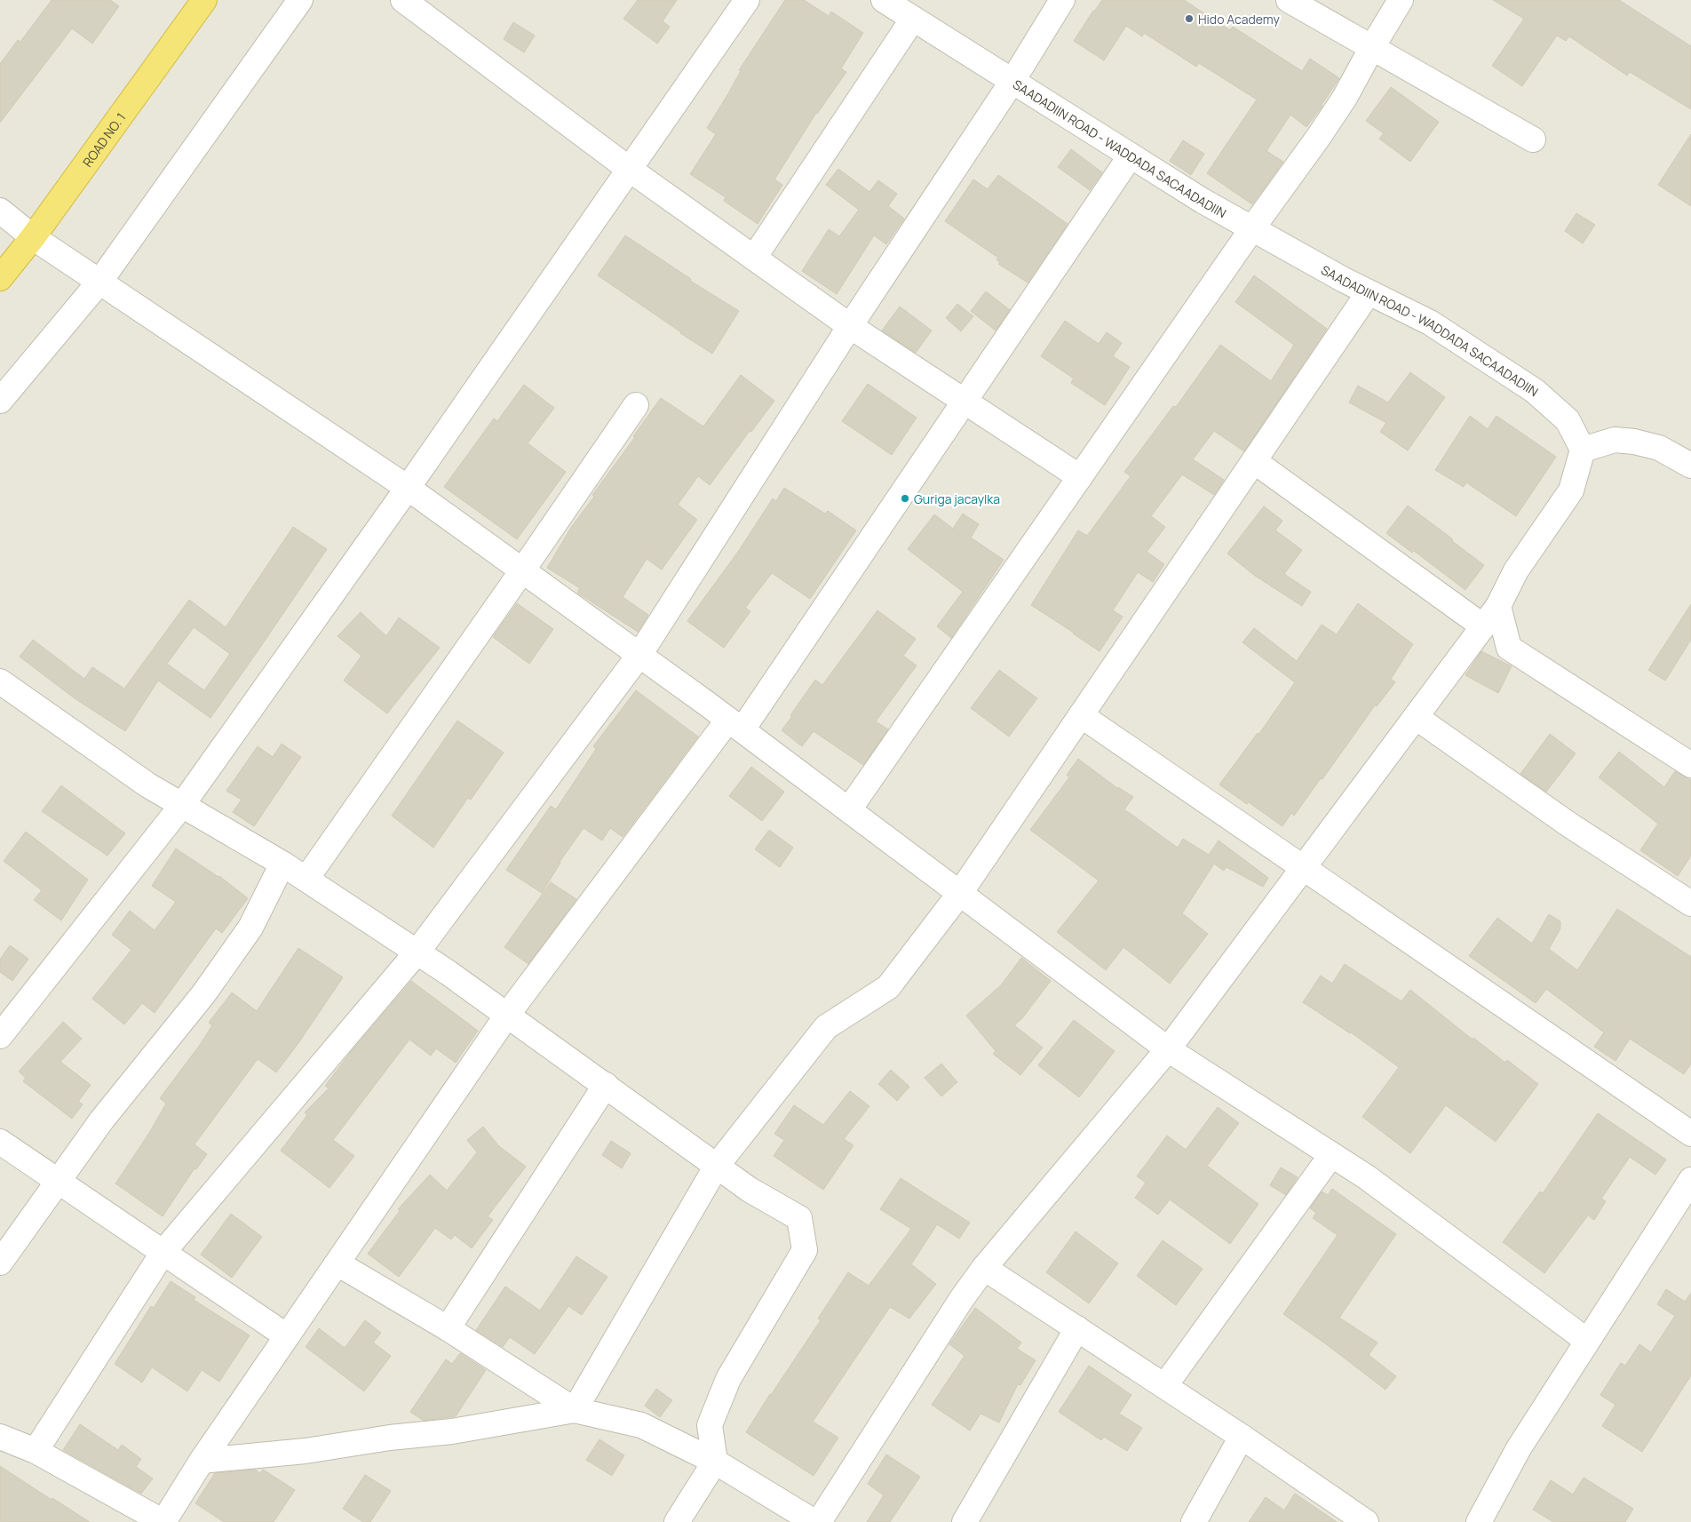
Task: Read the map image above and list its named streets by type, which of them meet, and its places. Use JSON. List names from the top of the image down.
{
  "streets": {
    "highway": ["ROAD NO. 1"],
    "street": ["SAADADIIN ROAD - WADDADA SACAADADIIN"]
  },
  "places": ["Hido Academy", "Guriga jacaylka"]
}
